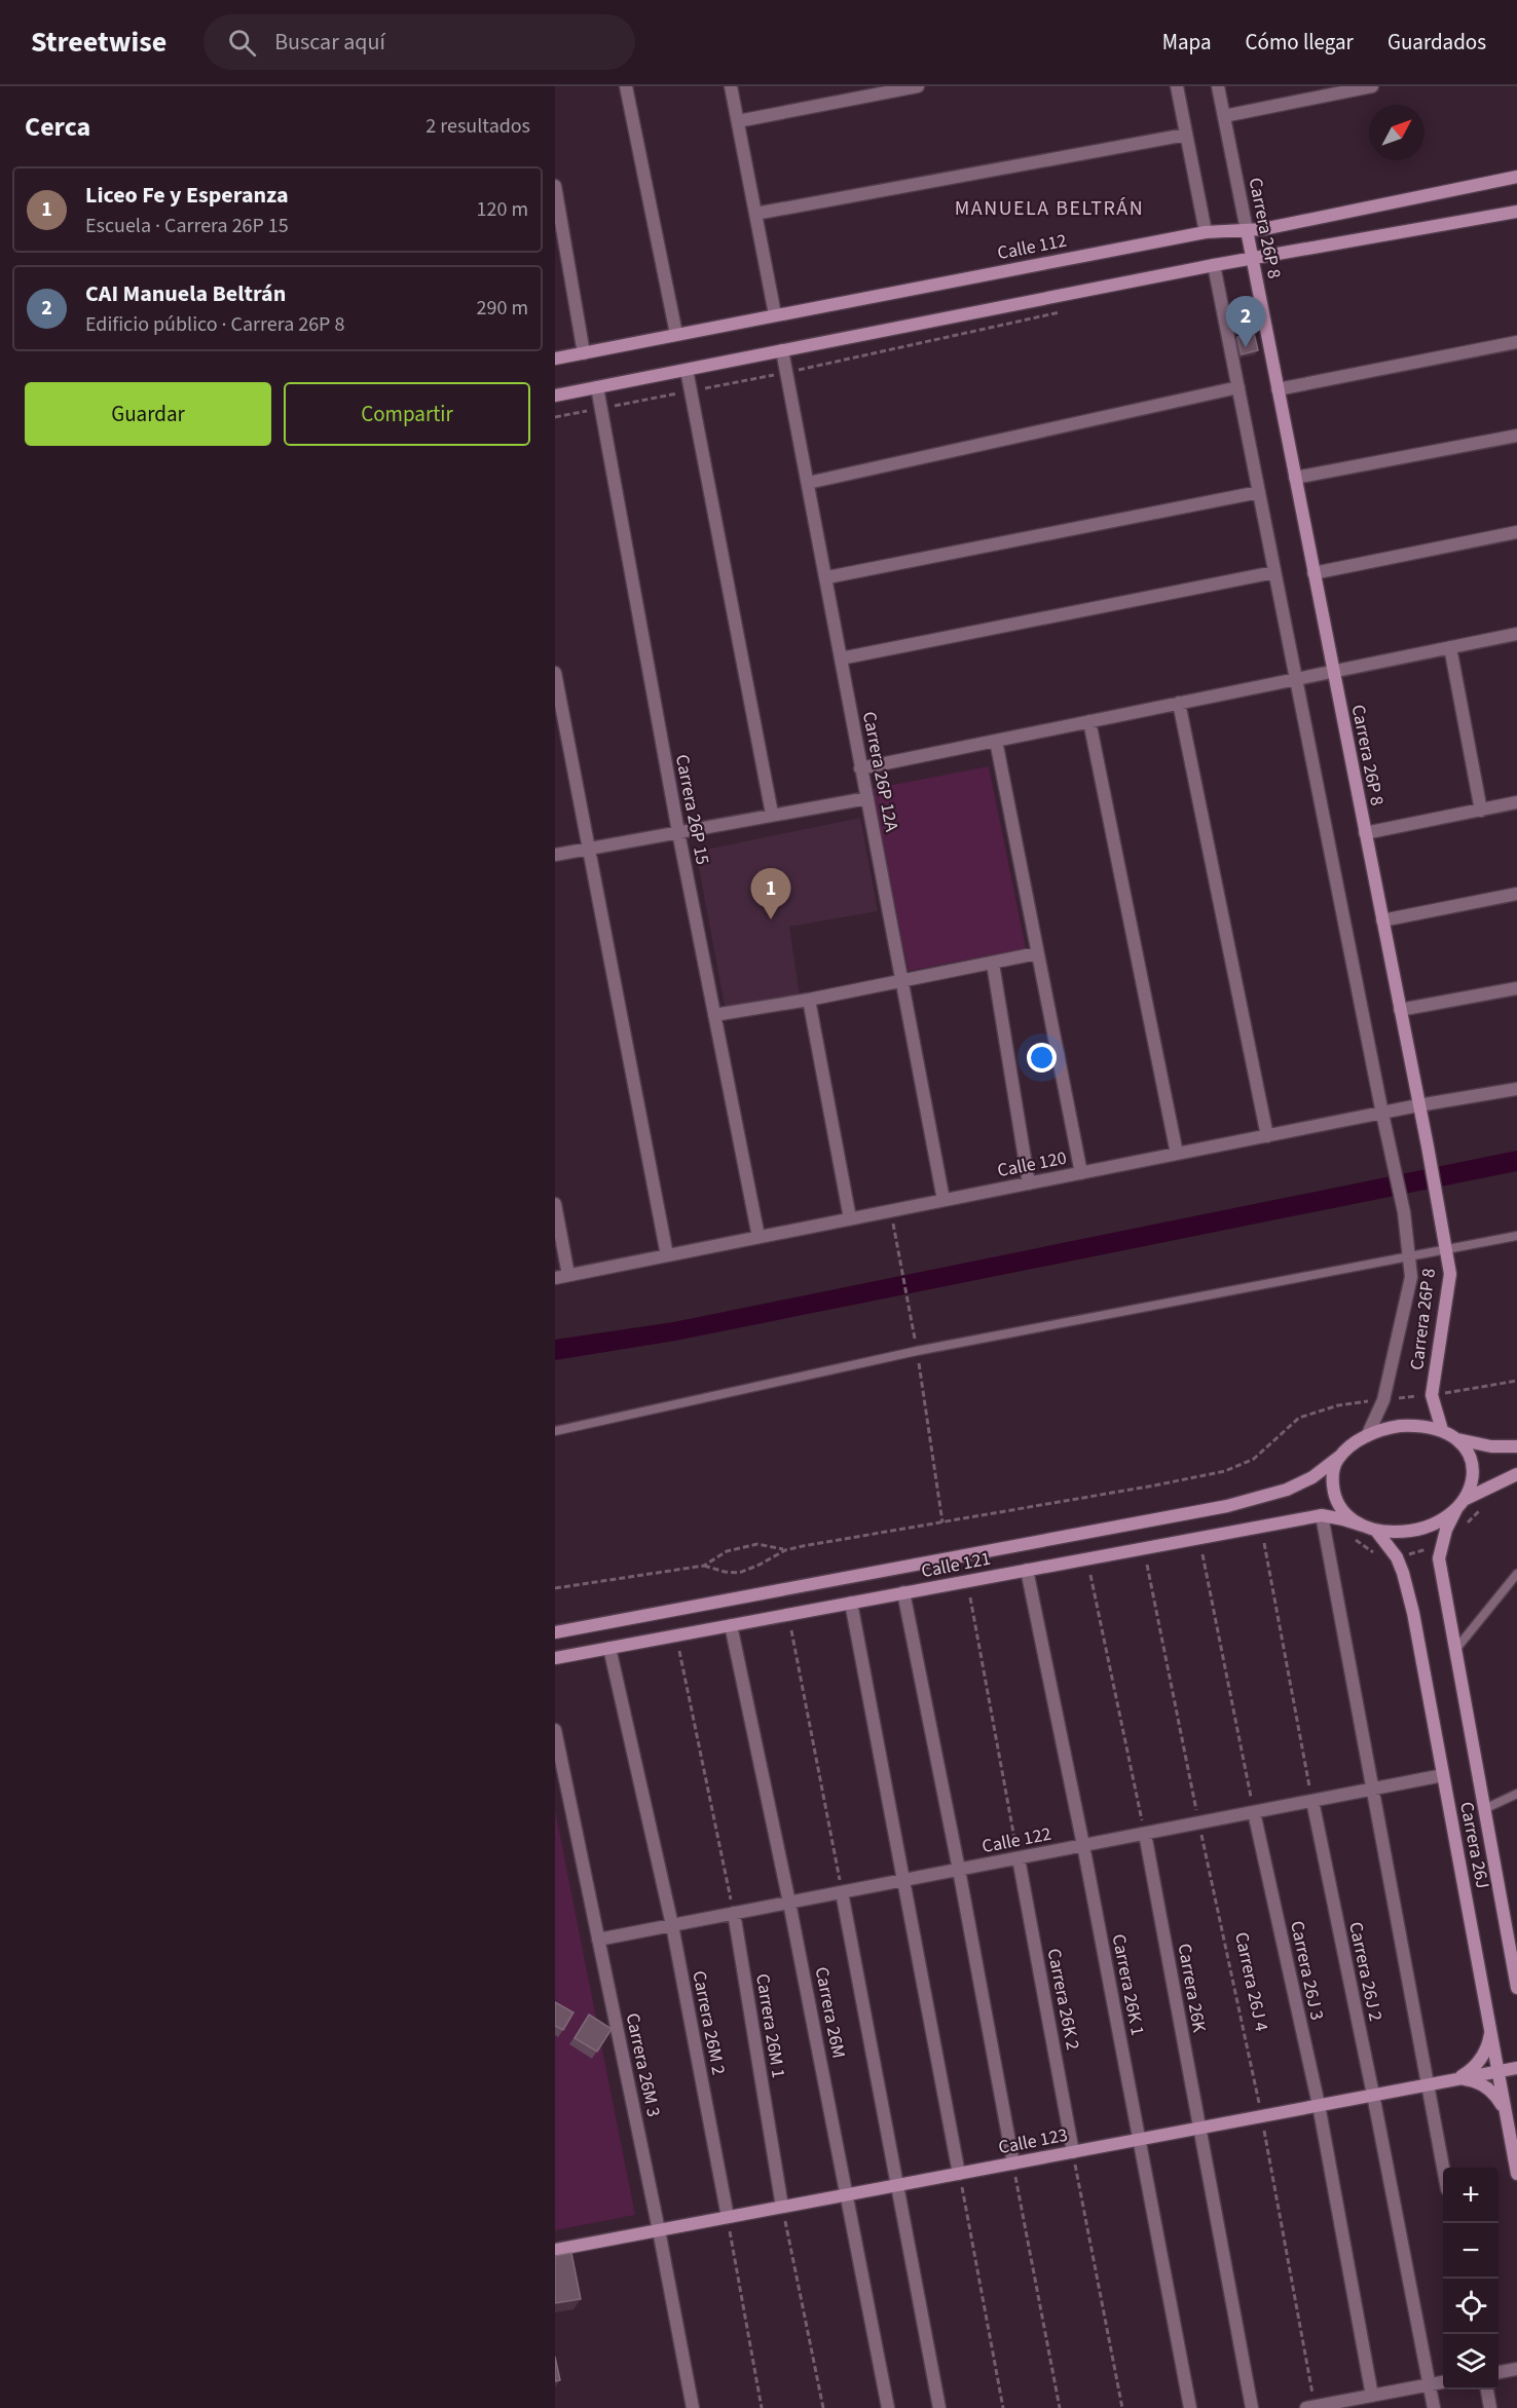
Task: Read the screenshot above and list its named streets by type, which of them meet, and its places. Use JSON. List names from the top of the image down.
{
  "streets": {
    "street": [
      "Carrera 26P 8",
      "Calle 112",
      "Carrera 26P 12A",
      "Carrera 26P 15",
      "Calle 120",
      "Calle 121",
      "Calle 122",
      "Carrera 26J",
      "Carrera 26J 3",
      "Carrera 26J 2",
      "Carrera 26K 1",
      "Carrera 26K",
      "Carrera 26K 2",
      "Carrera 26M",
      "Carrera 26M 2",
      "Carrera 26M 1",
      "Carrera 26M 3",
      "Calle 123"
    ],
    "path": ["Carrera 26J 4"]
  },
  "crossings": [
    ["Carrera 26P 8", "Calle 112"],
    ["Carrera 26P 8", "Calle 120"],
    ["Carrera 26P 8", "Calle 121"],
    ["Carrera 26P 8", "Carrera 26J"],
    ["Carrera 26P 12A", "Calle 120"],
    ["Carrera 26P 15", "Calle 120"],
    ["Calle 121", "Carrera 26J"],
    ["Calle 121", "Carrera 26K 1"],
    ["Calle 121", "Carrera 26M"],
    ["Calle 121", "Carrera 26M 2"],
    ["Calle 122", "Carrera 26J"],
    ["Calle 122", "Carrera 26J 3"],
    ["Calle 122", "Carrera 26J 2"],
    ["Calle 122", "Carrera 26J 4"],
    ["Calle 122", "Carrera 26K 1"],
    ["Calle 122", "Carrera 26K"],
    ["Calle 122", "Carrera 26K 2"],
    ["Calle 122", "Carrera 26M"],
    ["Calle 122", "Carrera 26M 2"],
    ["Calle 122", "Carrera 26M 1"],
    ["Calle 122", "Carrera 26M 3"],
    ["Carrera 26J", "Calle 123"],
    ["Carrera 26J 3", "Calle 123"],
    ["Carrera 26J 2", "Calle 123"],
    ["Carrera 26J 4", "Calle 123"],
    ["Carrera 26K 1", "Calle 123"],
    ["Carrera 26K", "Calle 123"],
    ["Carrera 26K 2", "Calle 123"],
    ["Carrera 26M", "Calle 123"],
    ["Carrera 26M 2", "Calle 123"],
    ["Carrera 26M 1", "Calle 123"],
    ["Carrera 26M 3", "Calle 123"]
  ],
  "districts": ["MANUELA BELTRÁN"],
  "north": "top right",
  "page": {
    "header": "Streetwise",
    "search": "Buscar aquí",
    "nav": ["Mapa", "Cómo llegar", "Guardados"],
    "heading": ["Cerca", "2 resultados"],
    "list": [
      {
        "mark": "1",
        "name": "Liceo Fe y Esperanza",
        "note": "Escuela · Carrera 26P 15",
        "value": "120 m"
      },
      {
        "mark": "2",
        "name": "CAI Manuela Beltrán",
        "note": "Edificio público · Carrera 26P 8",
        "value": "290 m"
      }
    ],
    "pins": ["2", "1"],
    "buttons": ["Guardar", "Compartir"],
    "map_buttons": ["+", "−"]
  }
}
